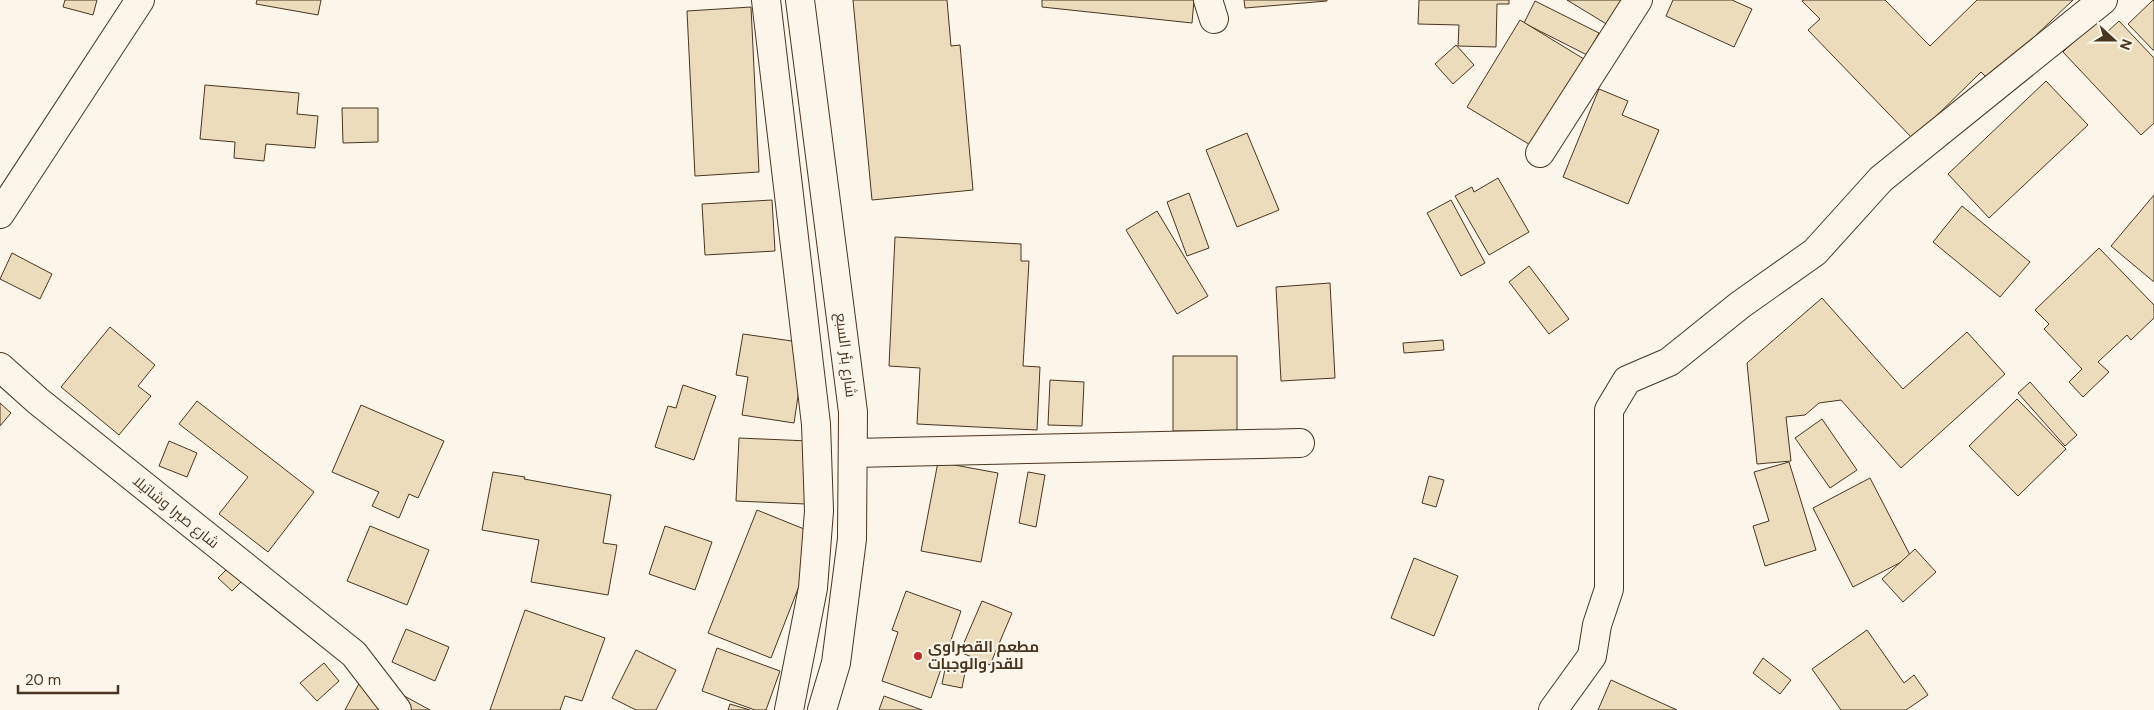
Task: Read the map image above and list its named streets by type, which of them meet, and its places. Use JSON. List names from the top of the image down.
{
  "streets": {
    "street": ["شارع بئر السبع", "شارع صبرا وشاتيلا"]
  },
  "places": ["مطعم القصراوي للقدر والوجبات"],
  "scale_bar": "20 m",
  "north": "right"
}
